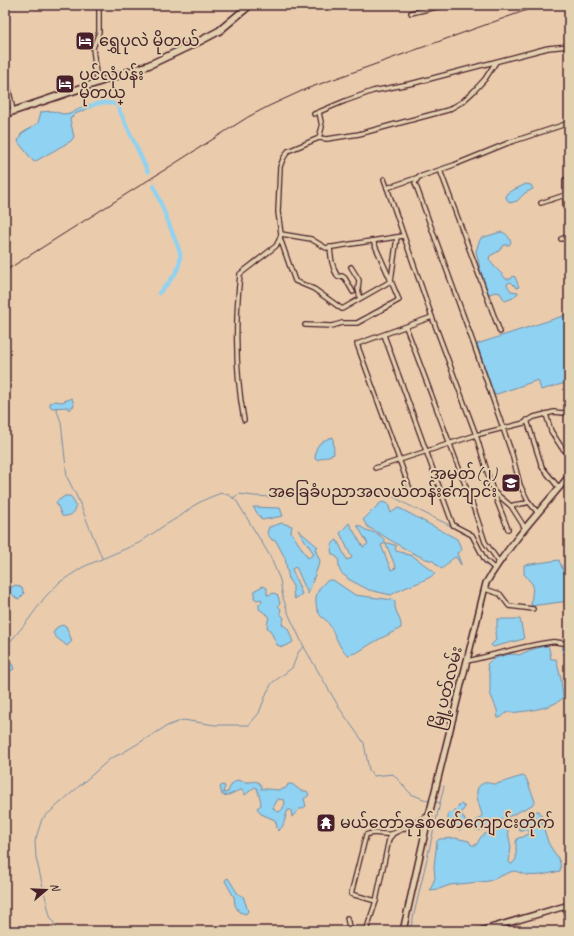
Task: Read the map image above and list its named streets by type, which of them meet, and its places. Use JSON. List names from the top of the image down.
{
  "streets": {
    "main road": ["မြို့ပတ်လမ်း"]
  },
  "places": {
    "hotel": ["ရွှေပုလဲ မိုတယ်", "ပင်လုံပန်း မိုတယ္"],
    "school or university": ["အမှတ်(၂) အခြေခံပညာအလယ်တန်းကျောင်း"],
    "temple": ["မယ်တော်ခုနှစ်ဖော်ကျောင်းတိုက်"]
  },
  "north": "right"
}
